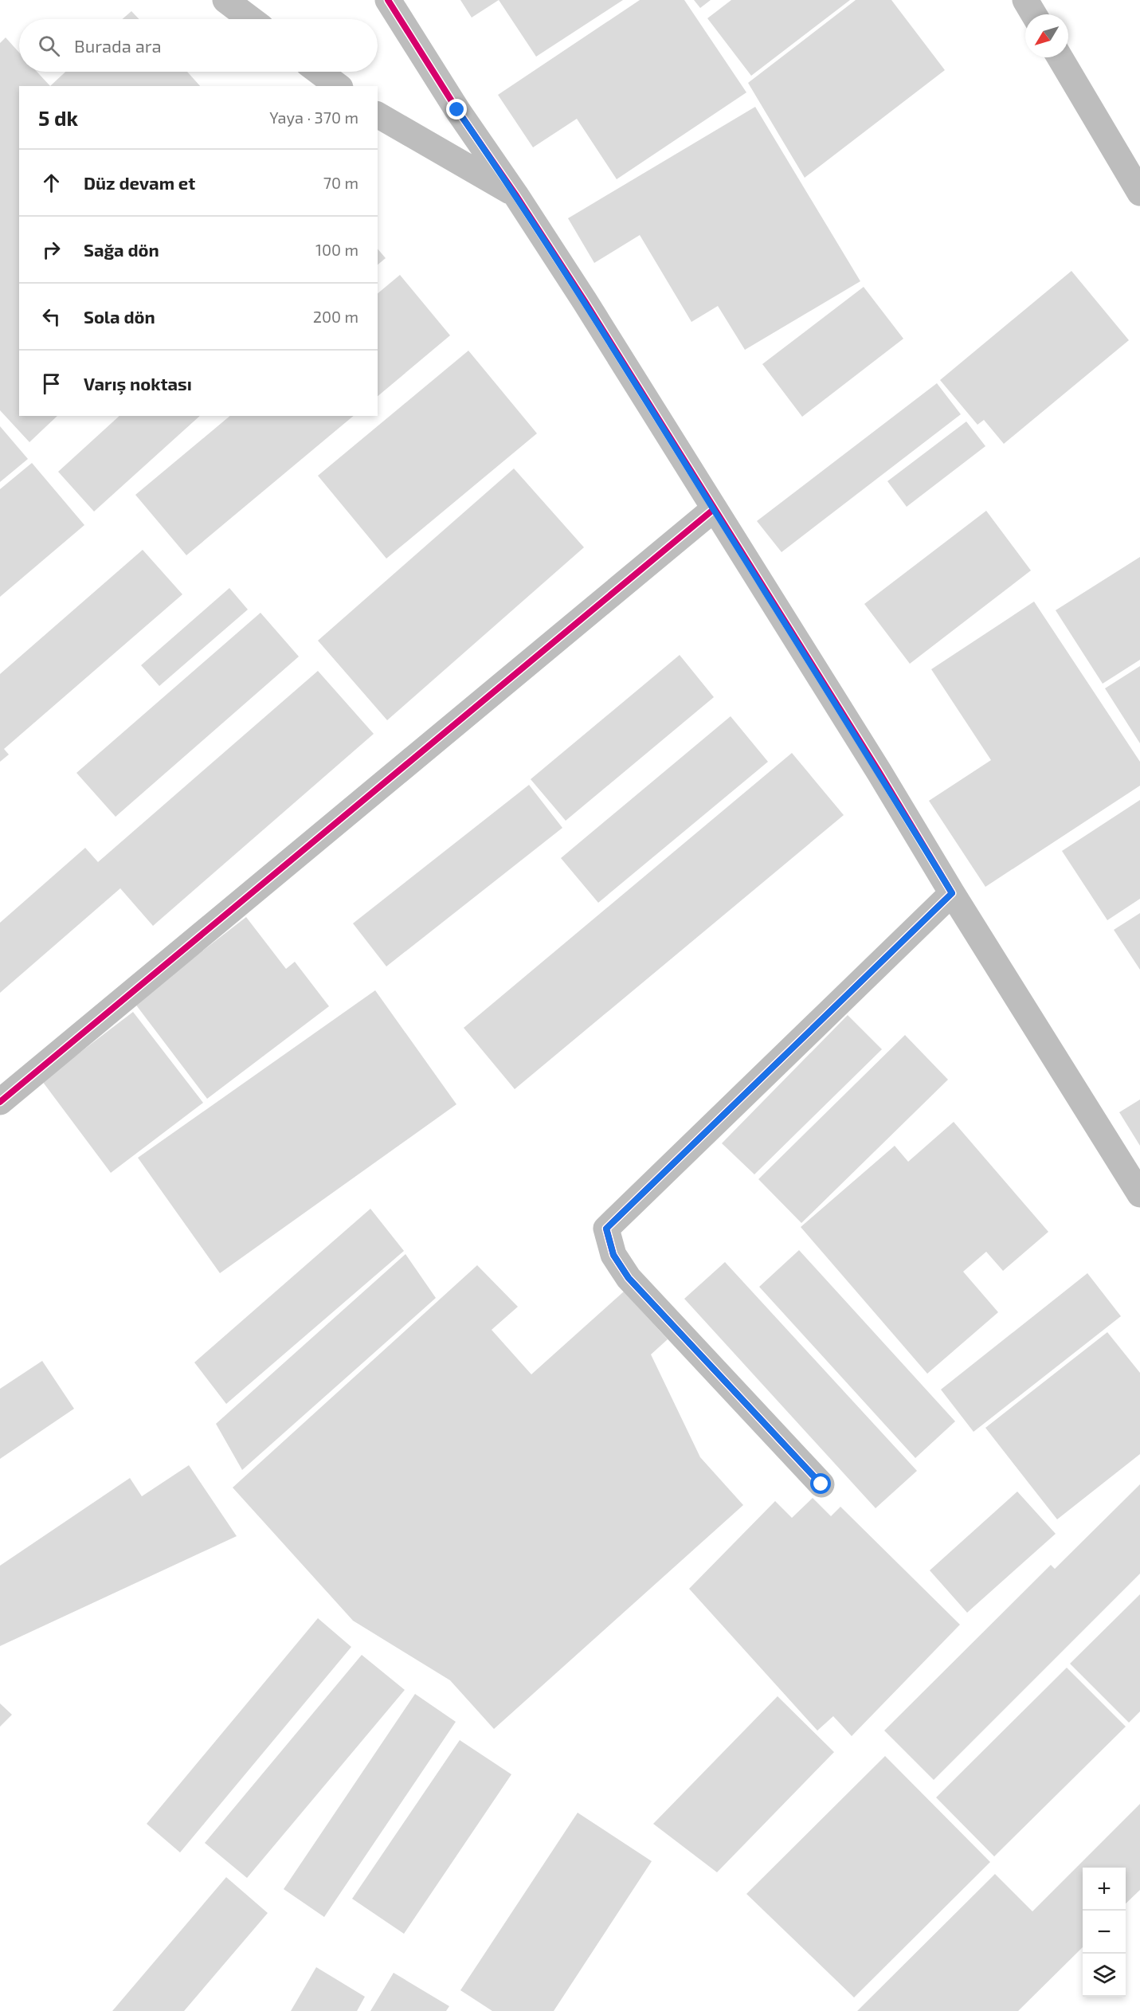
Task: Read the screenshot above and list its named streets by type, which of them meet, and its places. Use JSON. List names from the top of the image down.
{
  "north": "bottom left",
  "page": {
    "search": "Burada ara",
    "heading": ["5 dk", "Yaya · 370 m"],
    "list": [
      ["Düz devam et", "70 m"],
      ["Sağa dön", "100 m"],
      ["Sola dön", "200 m"],
      "Varış noktası"
    ],
    "map_buttons": ["+", "−"]
  }
}
